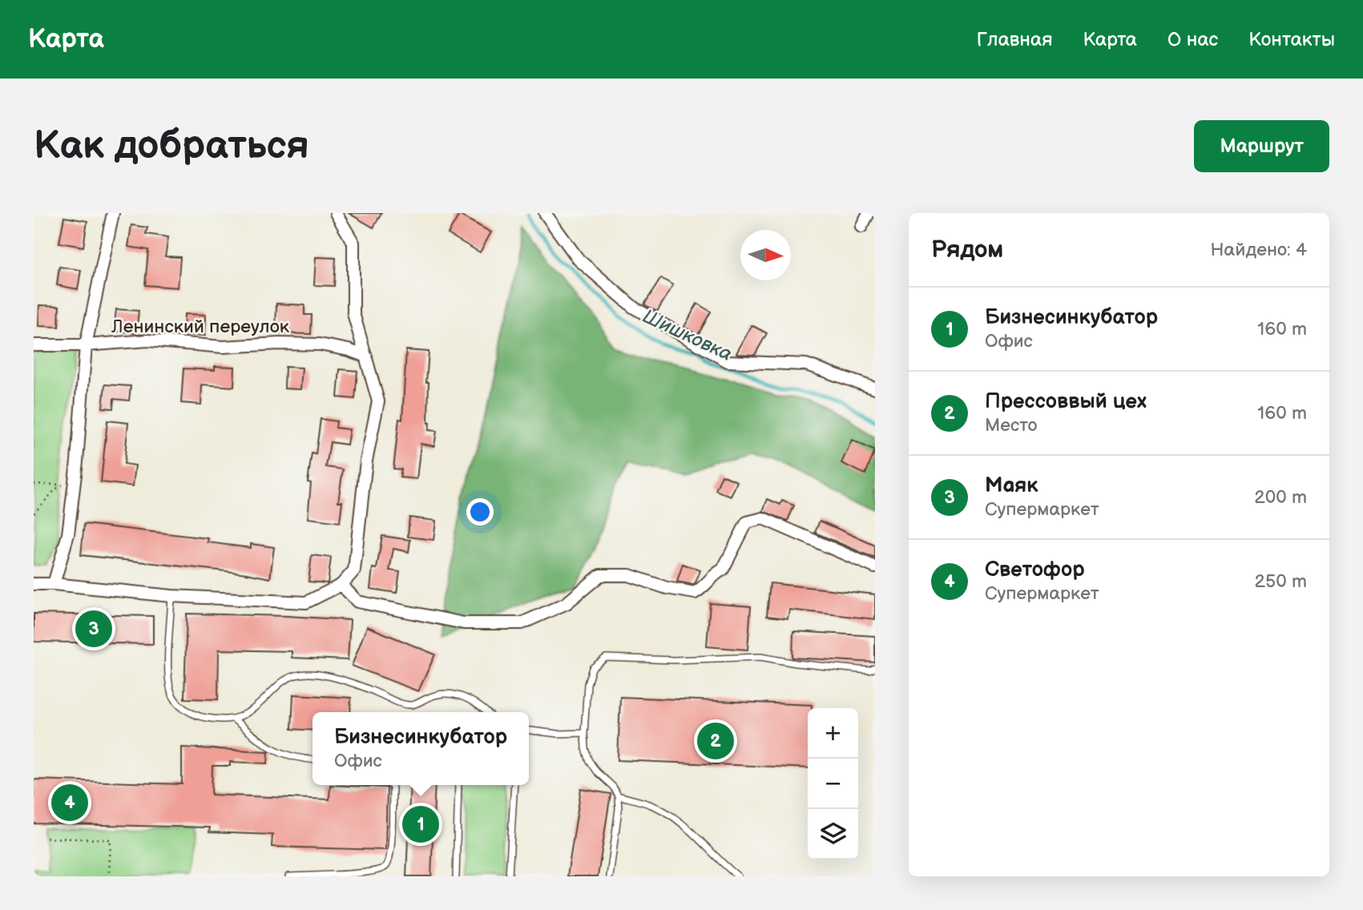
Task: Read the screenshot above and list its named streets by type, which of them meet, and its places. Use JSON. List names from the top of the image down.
{
  "streets": {
    "street": ["Ленинский переулок"]
  },
  "water": ["Шишковка"],
  "north": "right",
  "page": {
    "header": "Карта",
    "nav": [
      "Главная",
      "Карта",
      "О нас",
      "Контакты"
    ],
    "buttons": "Маршрут",
    "title": "Как добраться",
    "heading": ["Рядом", "Найдено: 4"],
    "list": [
      {
        "mark": "1",
        "name": "Бизнесинкубатор",
        "note": "Офис",
        "value": "160 m"
      },
      {
        "mark": "2",
        "name": "Прессоввый цех",
        "note": "Место",
        "value": "160 m"
      },
      {
        "mark": "3",
        "name": "Maяк",
        "note": "Супермаркет",
        "value": "200 m"
      },
      {
        "mark": "4",
        "name": "Светофор",
        "note": "Супермаркет",
        "value": "250 m"
      }
    ],
    "pins": [
      "3",
      "2",
      "4",
      "1"
    ],
    "map_buttons": ["+", "−"],
    "popup": ["Бизнесинкубатор", "Офис"]
  }
}
